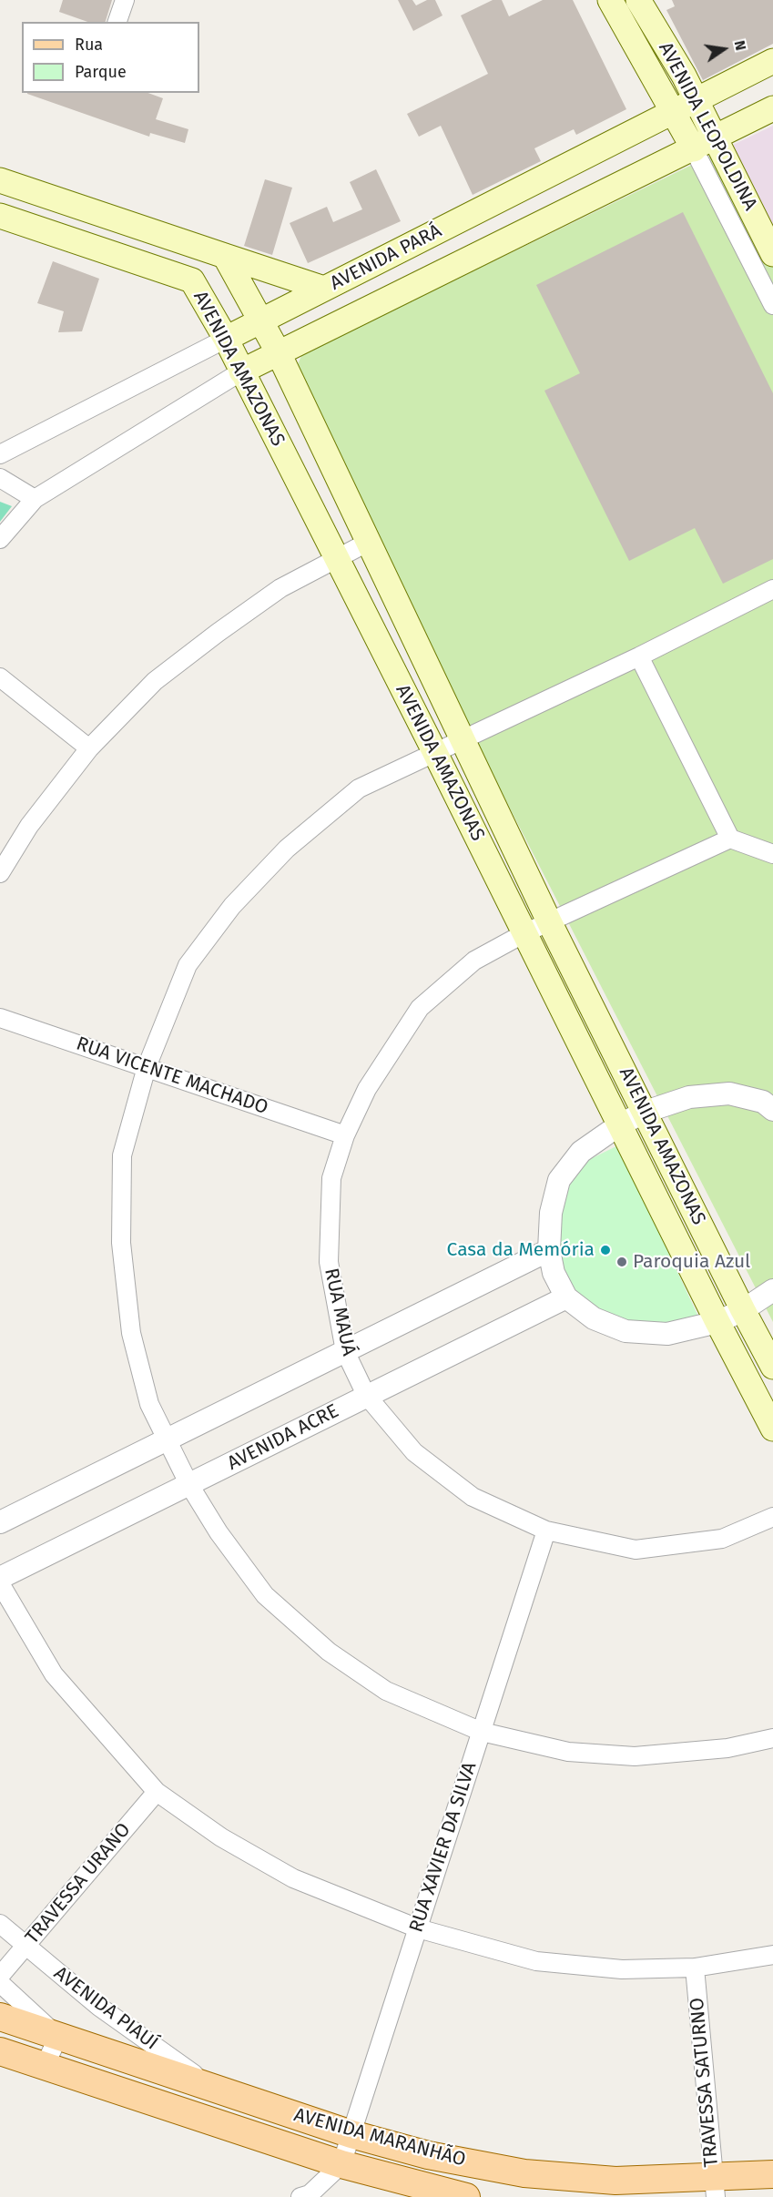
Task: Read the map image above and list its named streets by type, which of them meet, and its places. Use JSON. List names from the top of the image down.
{
  "streets": {
    "main road": [
      "AVENIDA LEOPOLDINA",
      "AVENIDA PARÁ",
      "AVENIDA AMAZONAS",
      "AVENIDA MARANHÃO"
    ],
    "street": [
      "RUA VICENTE MACHADO",
      "RUA MAUÁ",
      "AVENIDA ACRE",
      "RUA XAVIER DA SILVA",
      "TRAVESSA URANO",
      "AVENIDA PIAUÍ",
      "TRAVESSA SATURNO"
    ]
  },
  "crossings": [
    ["AVENIDA LEOPOLDINA", "AVENIDA PARÁ"],
    ["AVENIDA PARÁ", "AVENIDA AMAZONAS"],
    ["AVENIDA AMAZONAS", "RUA MAUÁ"],
    ["RUA VICENTE MACHADO", "RUA MAUÁ"],
    ["RUA MAUÁ", "AVENIDA ACRE"],
    ["RUA MAUÁ", "RUA XAVIER DA SILVA"],
    ["RUA XAVIER DA SILVA", "AVENIDA MARANHÃO"],
    ["TRAVESSA URANO", "AVENIDA PIAUÍ"],
    ["AVENIDA PIAUÍ", "AVENIDA MARANHÃO"],
    ["TRAVESSA SATURNO", "AVENIDA MARANHÃO"]
  ],
  "places": ["Casa da Memória", "Paroquia Azul"],
  "legend": ["Rua", "Parque"],
  "north": "right"
}
